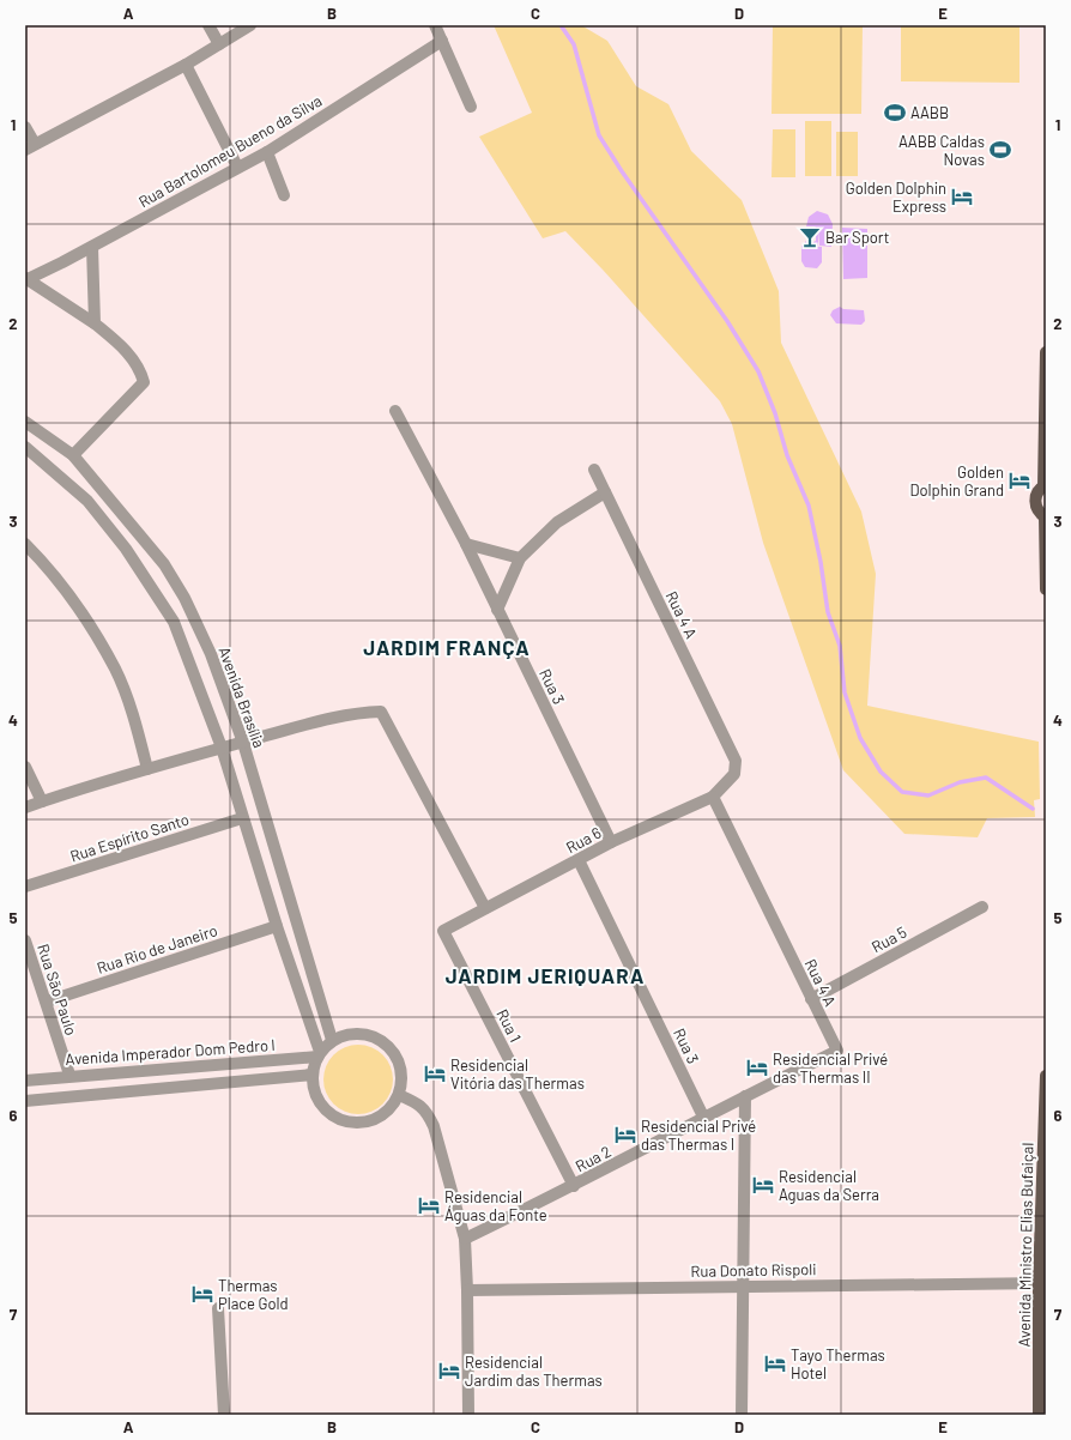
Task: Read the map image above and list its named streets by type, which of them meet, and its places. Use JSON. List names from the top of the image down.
{
  "streets": {
    "main road": ["Avenida Ministro Elias Bufaiçal"],
    "street": [
      "Rua Bartolomeu Bueno da Silva",
      "Rua 4 A",
      "Rua 3",
      "Avenida Brasília",
      "Rua Espírito Santo",
      "Rua 6",
      "Rua 5",
      "Rua Rio de Janeiro",
      "Rua São Paulo",
      "Rua 1",
      "Avenida Imperador Dom Pedro l",
      "Rua 2",
      "Rua Donato Rispoli"
    ]
  },
  "crossings": [
    ["Rua 4 A", "Rua 6"],
    ["Rua 4 A", "Rua 5"],
    ["Rua 4 A", "Rua 2"],
    ["Rua 3", "Rua 6"],
    ["Rua 3", "Rua 2"],
    ["Avenida Brasília", "Avenida Imperador Dom Pedro l"],
    ["Rua 6", "Rua 1"],
    ["Rua Rio de Janeiro", "Rua São Paulo"],
    ["Rua São Paulo", "Avenida Imperador Dom Pedro l"],
    ["Rua 1", "Rua 2"],
    ["Avenida Ministro Elias Bufaiçal", "Rua Donato Rispoli"]
  ],
  "districts": ["JARDIM FRANÇA", "JARDIM JERIQUARA"],
  "places": {
    "sports": ["AABB", "AABB Caldas Novas"],
    "hotel": [
      "Golden Dolphin Express",
      "Golden Dolphin Grand",
      "Residencial Privé das Thermas II",
      "Residencial Vitória das Thermas",
      "Residencial Privé das Thermas I",
      "Residencial Aguas da Serra",
      "Residencial Águas da Fonte",
      "Thermas Place Gold",
      "Tayo Thermas Hotel",
      "Residencial Jardim das Thermas"
    ],
    "bar": ["Bar Sport"]
  },
  "grid": {
    "columns": [
      "A",
      "B",
      "C",
      "D",
      "E"
    ],
    "rows": [
      "1",
      "2",
      "3",
      "4",
      "5",
      "6",
      "7"
    ]
  }
}
